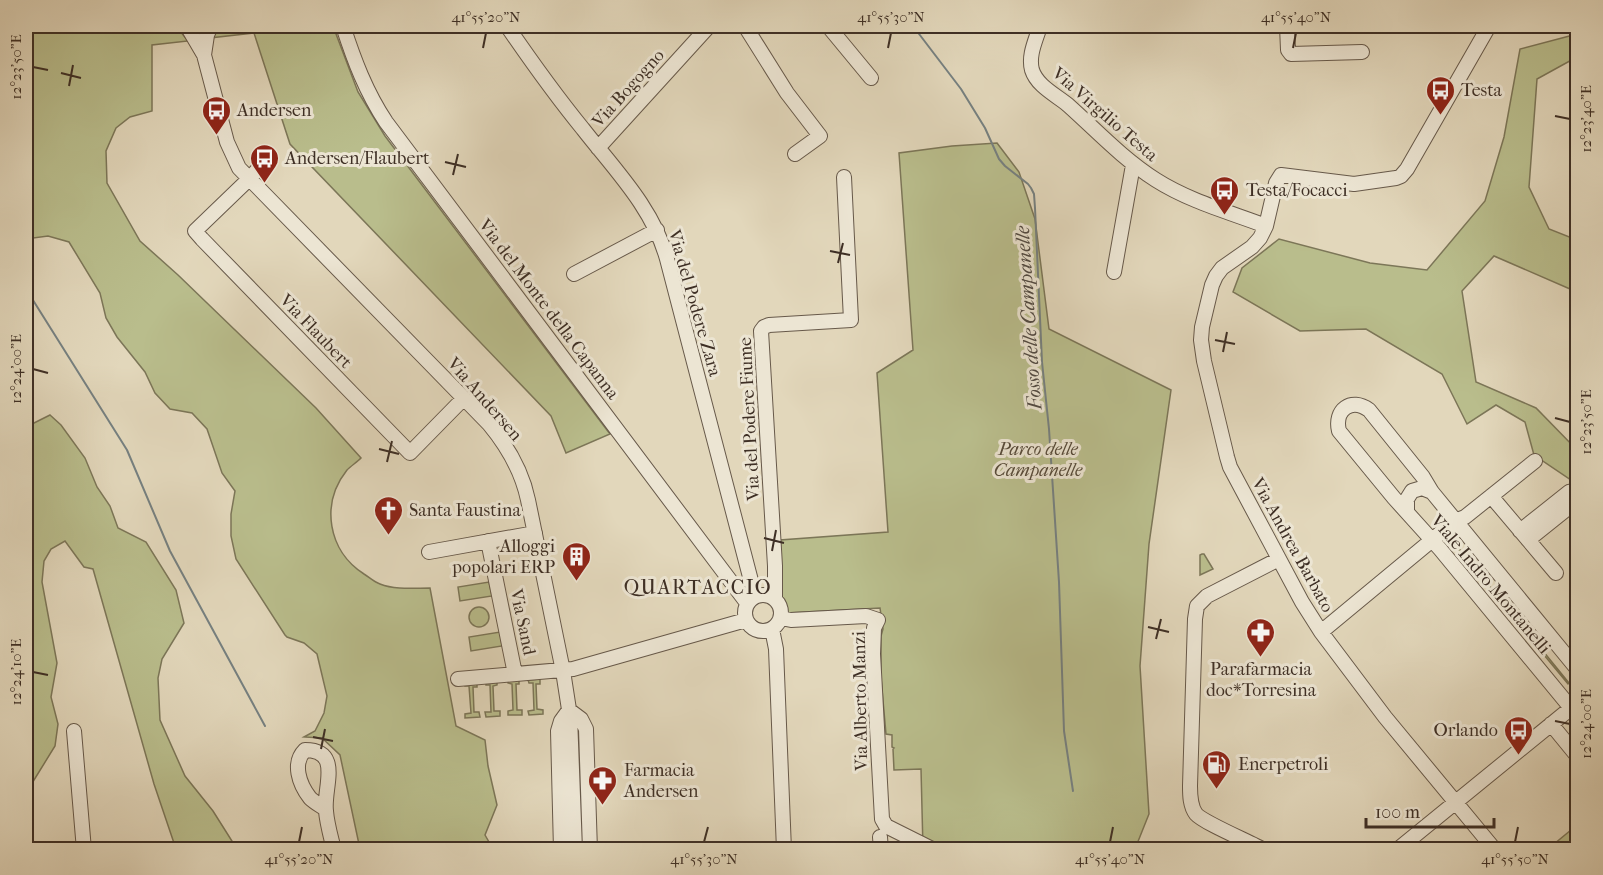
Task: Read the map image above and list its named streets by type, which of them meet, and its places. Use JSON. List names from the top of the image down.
{
  "streets": {
    "street": [
      "Via Bogogno",
      "Via Virgilio Testa",
      "Via del Podere Zara",
      "Via del Monte della Capanna",
      "Via Flaubert",
      "Via Andersen",
      "Via del Podere Fiume",
      "Via Andrea Barbato",
      "Viale Indro Montanelli",
      "Via Sand",
      "Via Alberto Manzi"
    ]
  },
  "crossings": [
    ["Via Bogogno", "Via del Podere Zara"],
    ["Via Virgilio Testa", "Via Andrea Barbato"],
    ["Via del Podere Zara", "Via del Monte della Capanna"],
    ["Via del Podere Zara", "Via del Podere Fiume"],
    ["Via del Podere Zara", "Via Alberto Manzi"],
    ["Via del Monte della Capanna", "Via del Podere Fiume"],
    ["Via del Monte della Capanna", "Via Alberto Manzi"],
    ["Via Flaubert", "Via Andersen"],
    ["Via del Podere Fiume", "Via Alberto Manzi"]
  ],
  "districts": ["QUARTACCIO"],
  "water": ["Fosso delle Campanelle"],
  "parks": ["Parco delle Campanelle"],
  "places": {
    "bus stop": [
      "Testa",
      "Andersen",
      "Andersen/Flaubert",
      "Testa/Focacci",
      "Orlando"
    ],
    "church": ["Santa Faustina"],
    "building": ["Alloggi popolari ERP"],
    "pharmacy": ["Parafarmacia doc*Torresina", "Farmacia Andersen"],
    "fuel station": ["Enerpetroli"]
  },
  "scale_bar": "100 m",
  "coordinates": [
    "41°55'20\"N",
    "41°55'30\"N",
    "41°55'40\"N",
    "12°23'50\"E",
    "12°23'40\"E",
    "12°24'00\"E",
    "12°24'10\"E",
    "41°55'50\"N"
  ]
}
